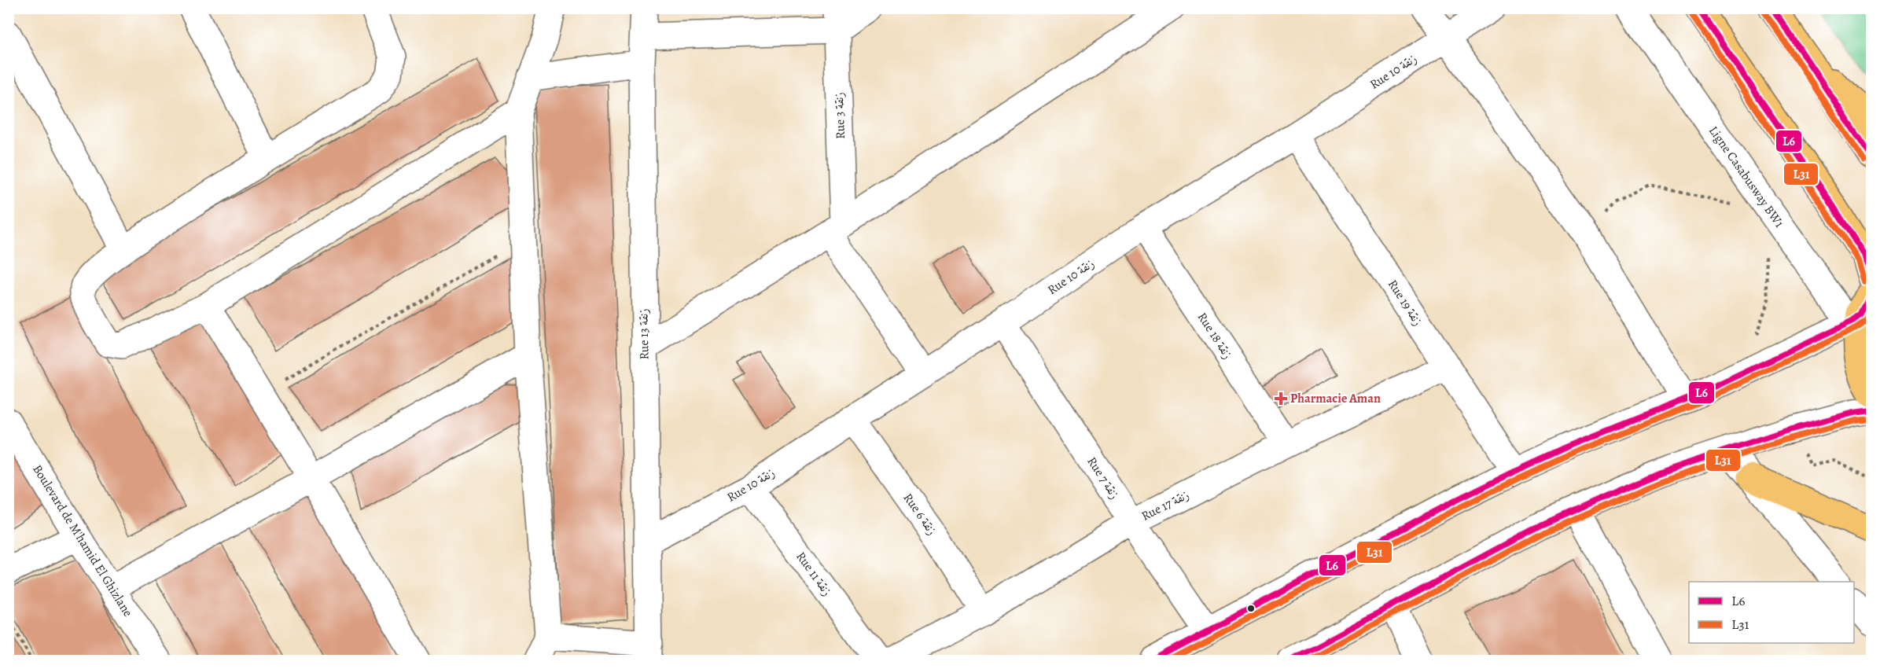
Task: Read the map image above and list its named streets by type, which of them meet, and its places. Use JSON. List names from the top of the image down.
{
  "streets": {
    "street": [
      "Rue 10 زنقة",
      "Rue 3 زنقة",
      "Ligne Casabusway BW1",
      "Rue 19 زنقة",
      "Rue 13 زنقة",
      "Rue 18 زنقة",
      "Rue 7 زنقة",
      "Rue 17 زنقة",
      "Rue 6 زنقة",
      "Boulevard de M'hamid El Ghizlane",
      "Rue 11 زنقة"
    ]
  },
  "crossings": [
    ["Rue 10 زنقة", "Rue 19 زنقة"],
    ["Rue 10 زنقة", "Rue 13 زنقة"],
    ["Rue 10 زنقة", "Rue 18 زنقة"],
    ["Rue 10 زنقة", "Rue 7 زنقة"],
    ["Rue 10 زنقة", "Rue 6 زنقة"],
    ["Rue 10 زنقة", "Rue 11 زنقة"],
    ["Rue 19 زنقة", "Rue 17 زنقة"],
    ["Rue 18 زنقة", "Rue 17 زنقة"],
    ["Rue 7 زنقة", "Rue 17 زنقة"],
    ["Rue 17 زنقة", "Rue 6 زنقة"]
  ],
  "places": {
    "health": ["Pharmacie Aman"]
  },
  "lines": ["transit line L6", "transit line L31"],
  "legend": ["L6", "L31"]
}
